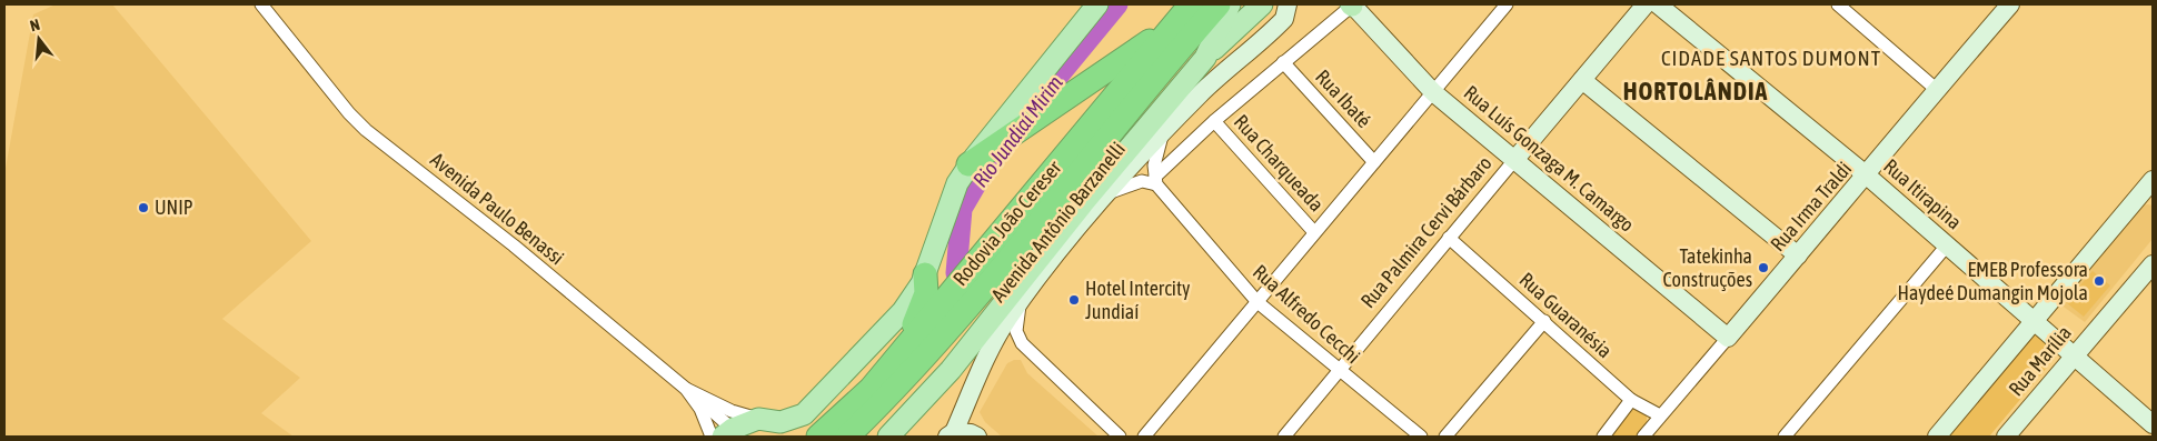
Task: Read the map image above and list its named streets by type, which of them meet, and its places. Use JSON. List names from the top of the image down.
{
  "streets": {
    "highway": ["Rodovia João Cereser"],
    "street": [
      "Rua Ibaté",
      "Rua Luís Gonzaga M. Camargo",
      "Rua Charqueada",
      "Rua Itirapina",
      "Rua Irma Traldi",
      "Avenida Paulo Benassi",
      "Avenida Antônio Barzanelli",
      "Rua Palmira Cervi Bárbaro",
      "Rua Alfredo Cecchi",
      "Rua Guaranésia",
      "Rua Marília"
    ]
  },
  "crossings": [
    ["Rua Luís Gonzaga M. Camargo", "Rua Irma Traldi"],
    ["Rua Luís Gonzaga M. Camargo", "Rua Palmira Cervi Bárbaro"],
    ["Rua Itirapina", "Rua Irma Traldi"],
    ["Rua Itirapina", "Rua Marília"],
    ["Rua Irma Traldi", "Rua Guaranésia"],
    ["Rua Palmira Cervi Bárbaro", "Rua Alfredo Cecchi"],
    ["Rua Palmira Cervi Bárbaro", "Rua Guaranésia"]
  ],
  "districts": ["CIDADE SANTOS DUMONT", "HORTOLÂNDIA"],
  "water": ["Rio Jundiaí Mirim"],
  "places": [
    "UNIP",
    "Tatekinha Construções",
    "EMEB Professora Haydeé Dumangin Mojola",
    "Hotel Intercity Jundiaí"
  ],
  "north": "top"
}
